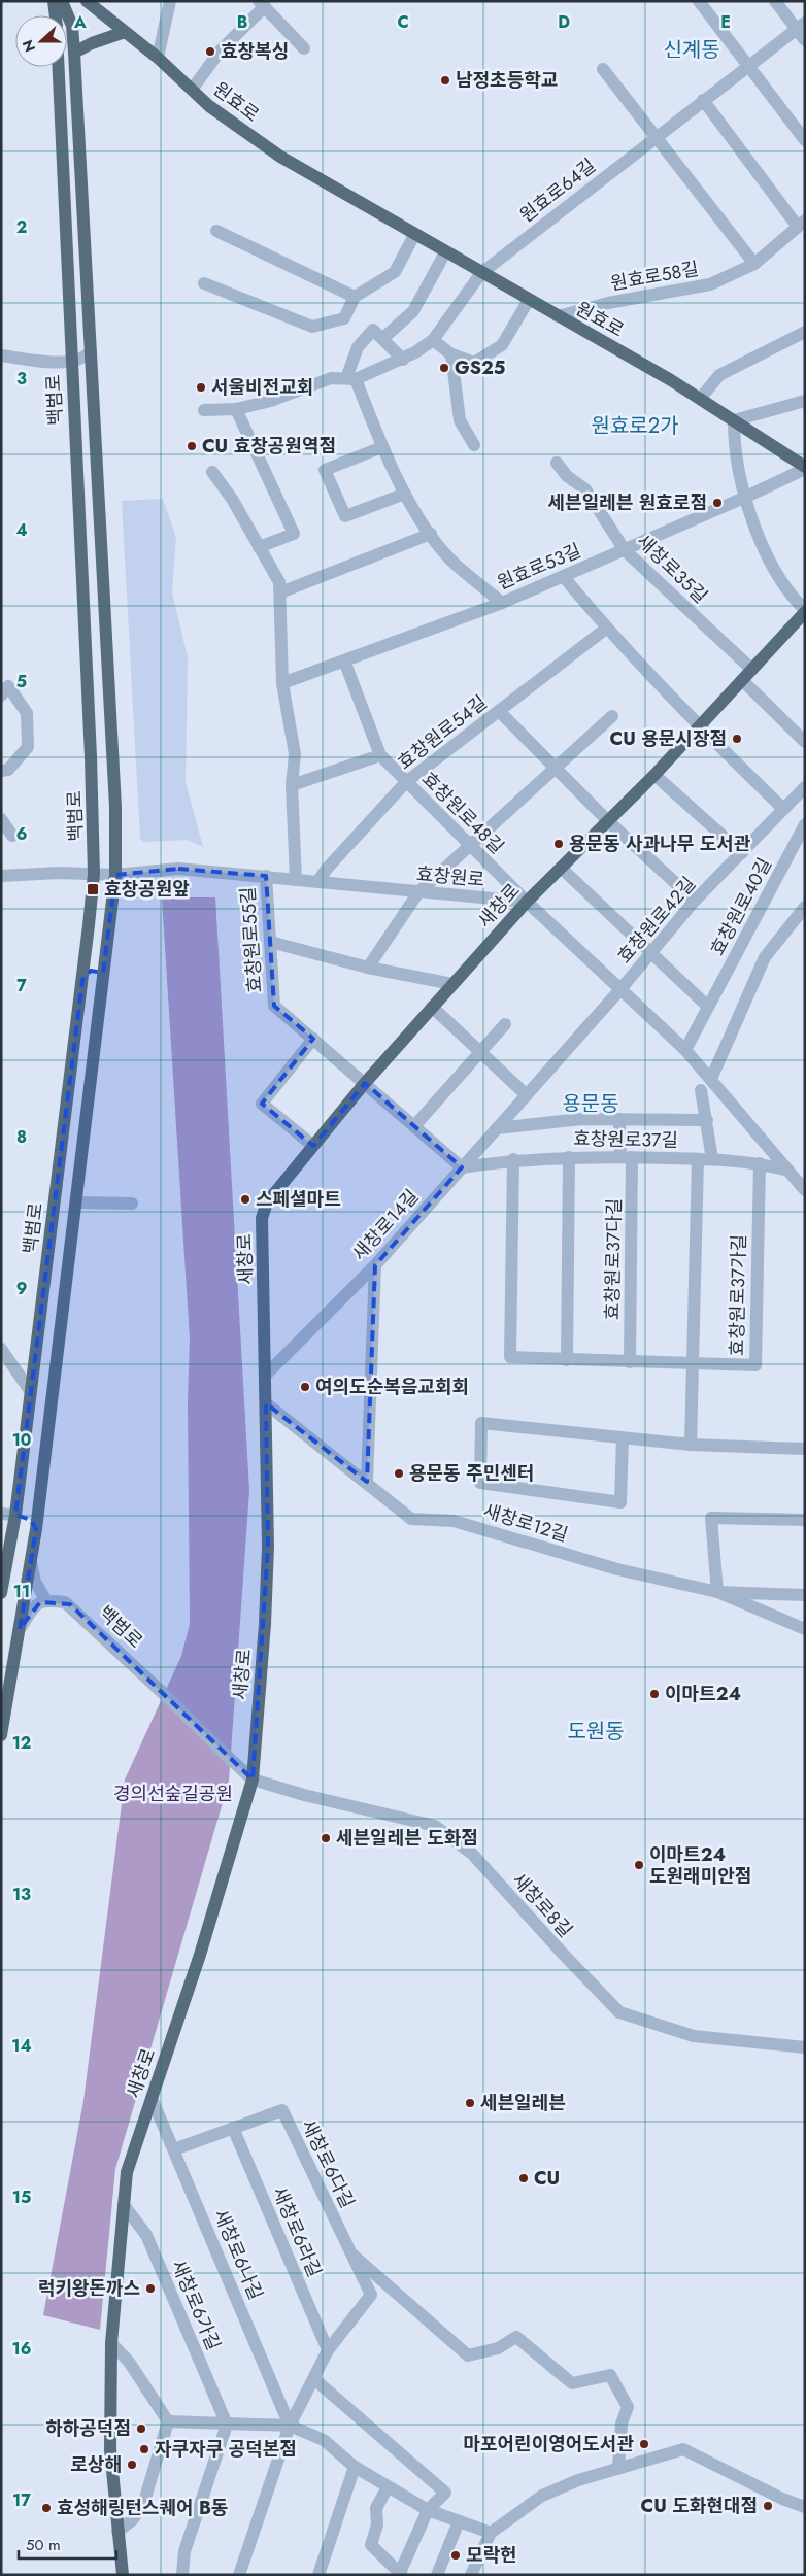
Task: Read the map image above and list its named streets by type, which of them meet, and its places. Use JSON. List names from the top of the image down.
{
  "streets": {
    "main road": ["원효로", "백범로", "새창로"],
    "street": [
      "원효로64길",
      "원효로58길",
      "원효로53길",
      "새창로35길",
      "효창원로54길",
      "효창원로48길",
      "효창원로",
      "효창원로40길",
      "효창원로42길",
      "효창원로55길",
      "효창원로37길",
      "새창로14길",
      "효창원로37다길",
      "효창원로37가길",
      "새창로12길",
      "새창로8길",
      "새창로6다길",
      "새창로6라길",
      "새창로6나길",
      "새창로6가길"
    ]
  },
  "crossings": [
    ["원효로", "원효로64길"],
    ["원효로", "원효로58길"],
    ["원효로", "원효로53길"],
    ["원효로64길", "원효로58길"],
    ["백범로", "효창원로"],
    ["백범로", "새창로"],
    ["백범로", "새창로8길"],
    ["원효로53길", "새창로35길"],
    ["원효로53길", "효창원로48길"],
    ["원효로53길", "새창로"],
    ["새창로35길", "새창로"],
    ["효창원로54길", "효창원로48길"],
    ["효창원로54길", "효창원로"],
    ["효창원로48길", "효창원로"],
    ["효창원로48길", "새창로"],
    ["효창원로", "새창로"],
    ["효창원로", "효창원로55길"],
    ["새창로", "효창원로55길"],
    ["새창로", "새창로14길"],
    ["새창로", "새창로12길"],
    ["새창로", "새창로8길"],
    ["새창로", "새창로6나길"],
    ["새창로", "새창로6가길"],
    ["효창원로42길", "새창로14길"],
    ["효창원로55길", "효창원로37길"],
    ["효창원로55길", "새창로14길"],
    ["효창원로37길", "새창로14길"],
    ["효창원로37길", "효창원로37다길"],
    ["효창원로37길", "효창원로37가길"],
    ["새창로6다길", "새창로6라길"],
    ["새창로6다길", "새창로6나길"]
  ],
  "districts": [
    "신계동",
    "원효로2가",
    "용문동",
    "도원동"
  ],
  "parks": ["경의선숲길공원"],
  "places": {
    "other": [
      "효창복싱",
      "남정초등학교",
      "GS25",
      "서울비전교회",
      "CU 효창공원역점",
      "세븐일레븐 원효로점",
      "CU 용문시장점",
      "용문동 사과나무 도서관",
      "스페셜마트",
      "여의도순복음교회회",
      "용문동 주민센터",
      "이마트24",
      "세븐일레븐 도화점",
      "이마트24 도원래미안점",
      "세븐일레븐",
      "CU",
      "럭키왕돈까스",
      "하하공덕점",
      "마포어린이영어도서관",
      "자쿠자쿠 공덕본점",
      "로상해",
      "CU 도화현대점",
      "효성해링턴스퀘어 B동",
      "모락헌"
    ],
    "transit": ["효창공원앞"]
  },
  "scale_bar": "50 m",
  "north": "left",
  "grid": {
    "columns": [
      "A",
      "B",
      "C",
      "D",
      "E"
    ],
    "rows": [
      "2",
      "3",
      "4",
      "5",
      "6",
      "7",
      "8",
      "9",
      "10",
      "11",
      "12",
      "13",
      "14",
      "15",
      "16",
      "17"
    ]
  }
}
